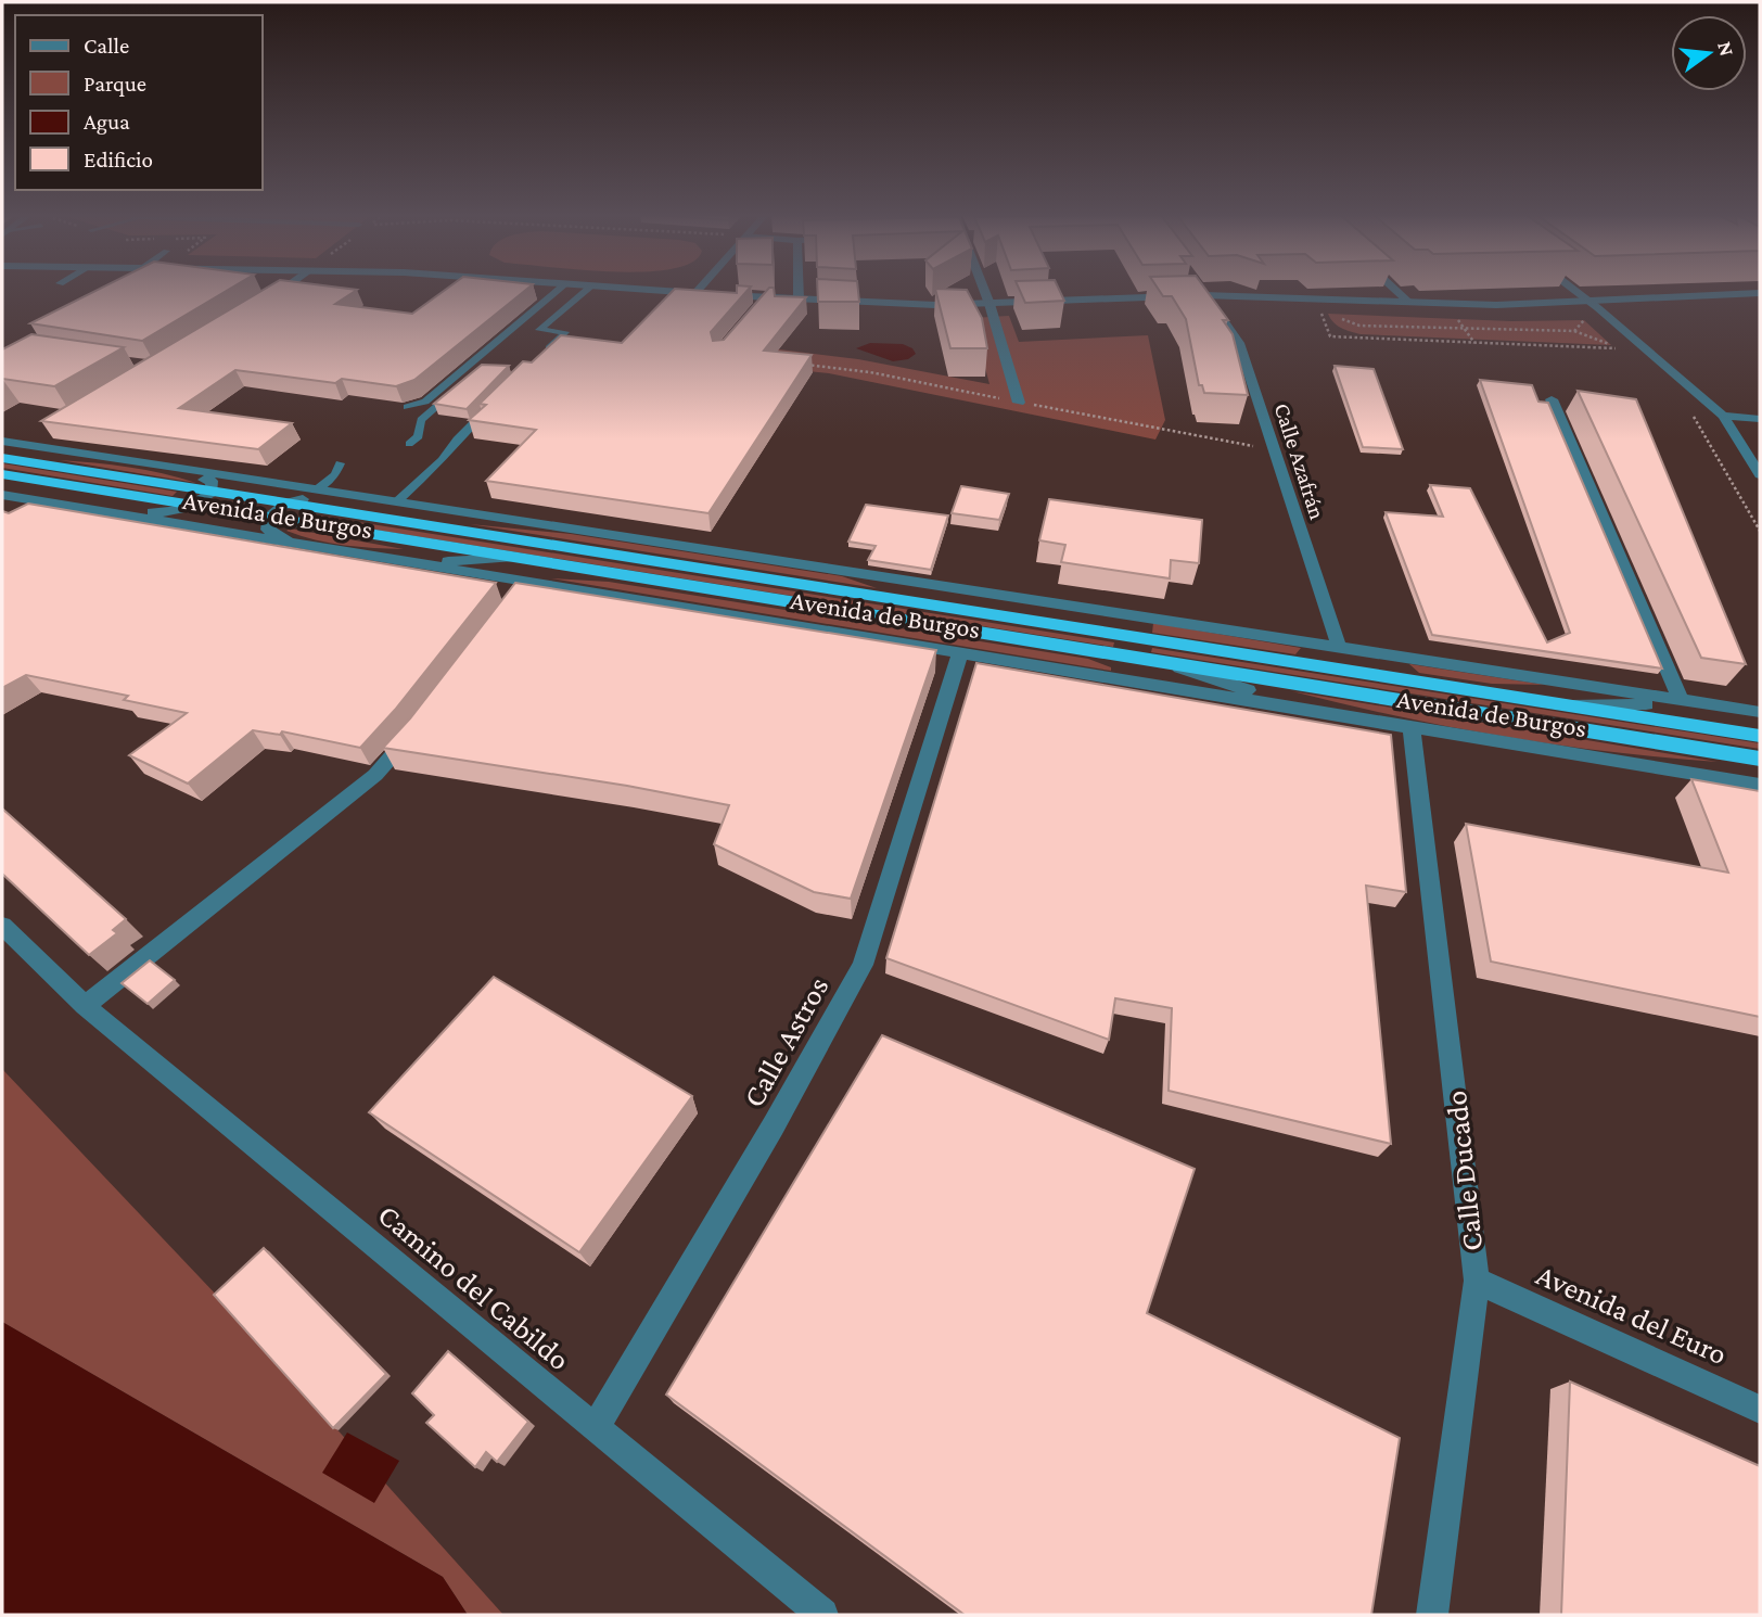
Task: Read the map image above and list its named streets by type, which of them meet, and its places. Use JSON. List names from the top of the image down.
{
  "streets": {
    "highway": ["Avenida de Burgos"],
    "street": [
      "Calle Azafrán",
      "Calle Astros",
      "Calle Ducado",
      "Camino del Cabildo",
      "Avenida del Euro"
    ]
  },
  "crossings": [
    ["Calle Azafrán", "Avenida de Burgos"],
    ["Avenida de Burgos", "Calle Astros"],
    ["Avenida de Burgos", "Calle Ducado"],
    ["Calle Astros", "Camino del Cabildo"],
    ["Calle Ducado", "Avenida del Euro"]
  ],
  "legend": [
    "Calle",
    "Parque",
    "Agua",
    "Edificio"
  ],
  "north": "right"
}
